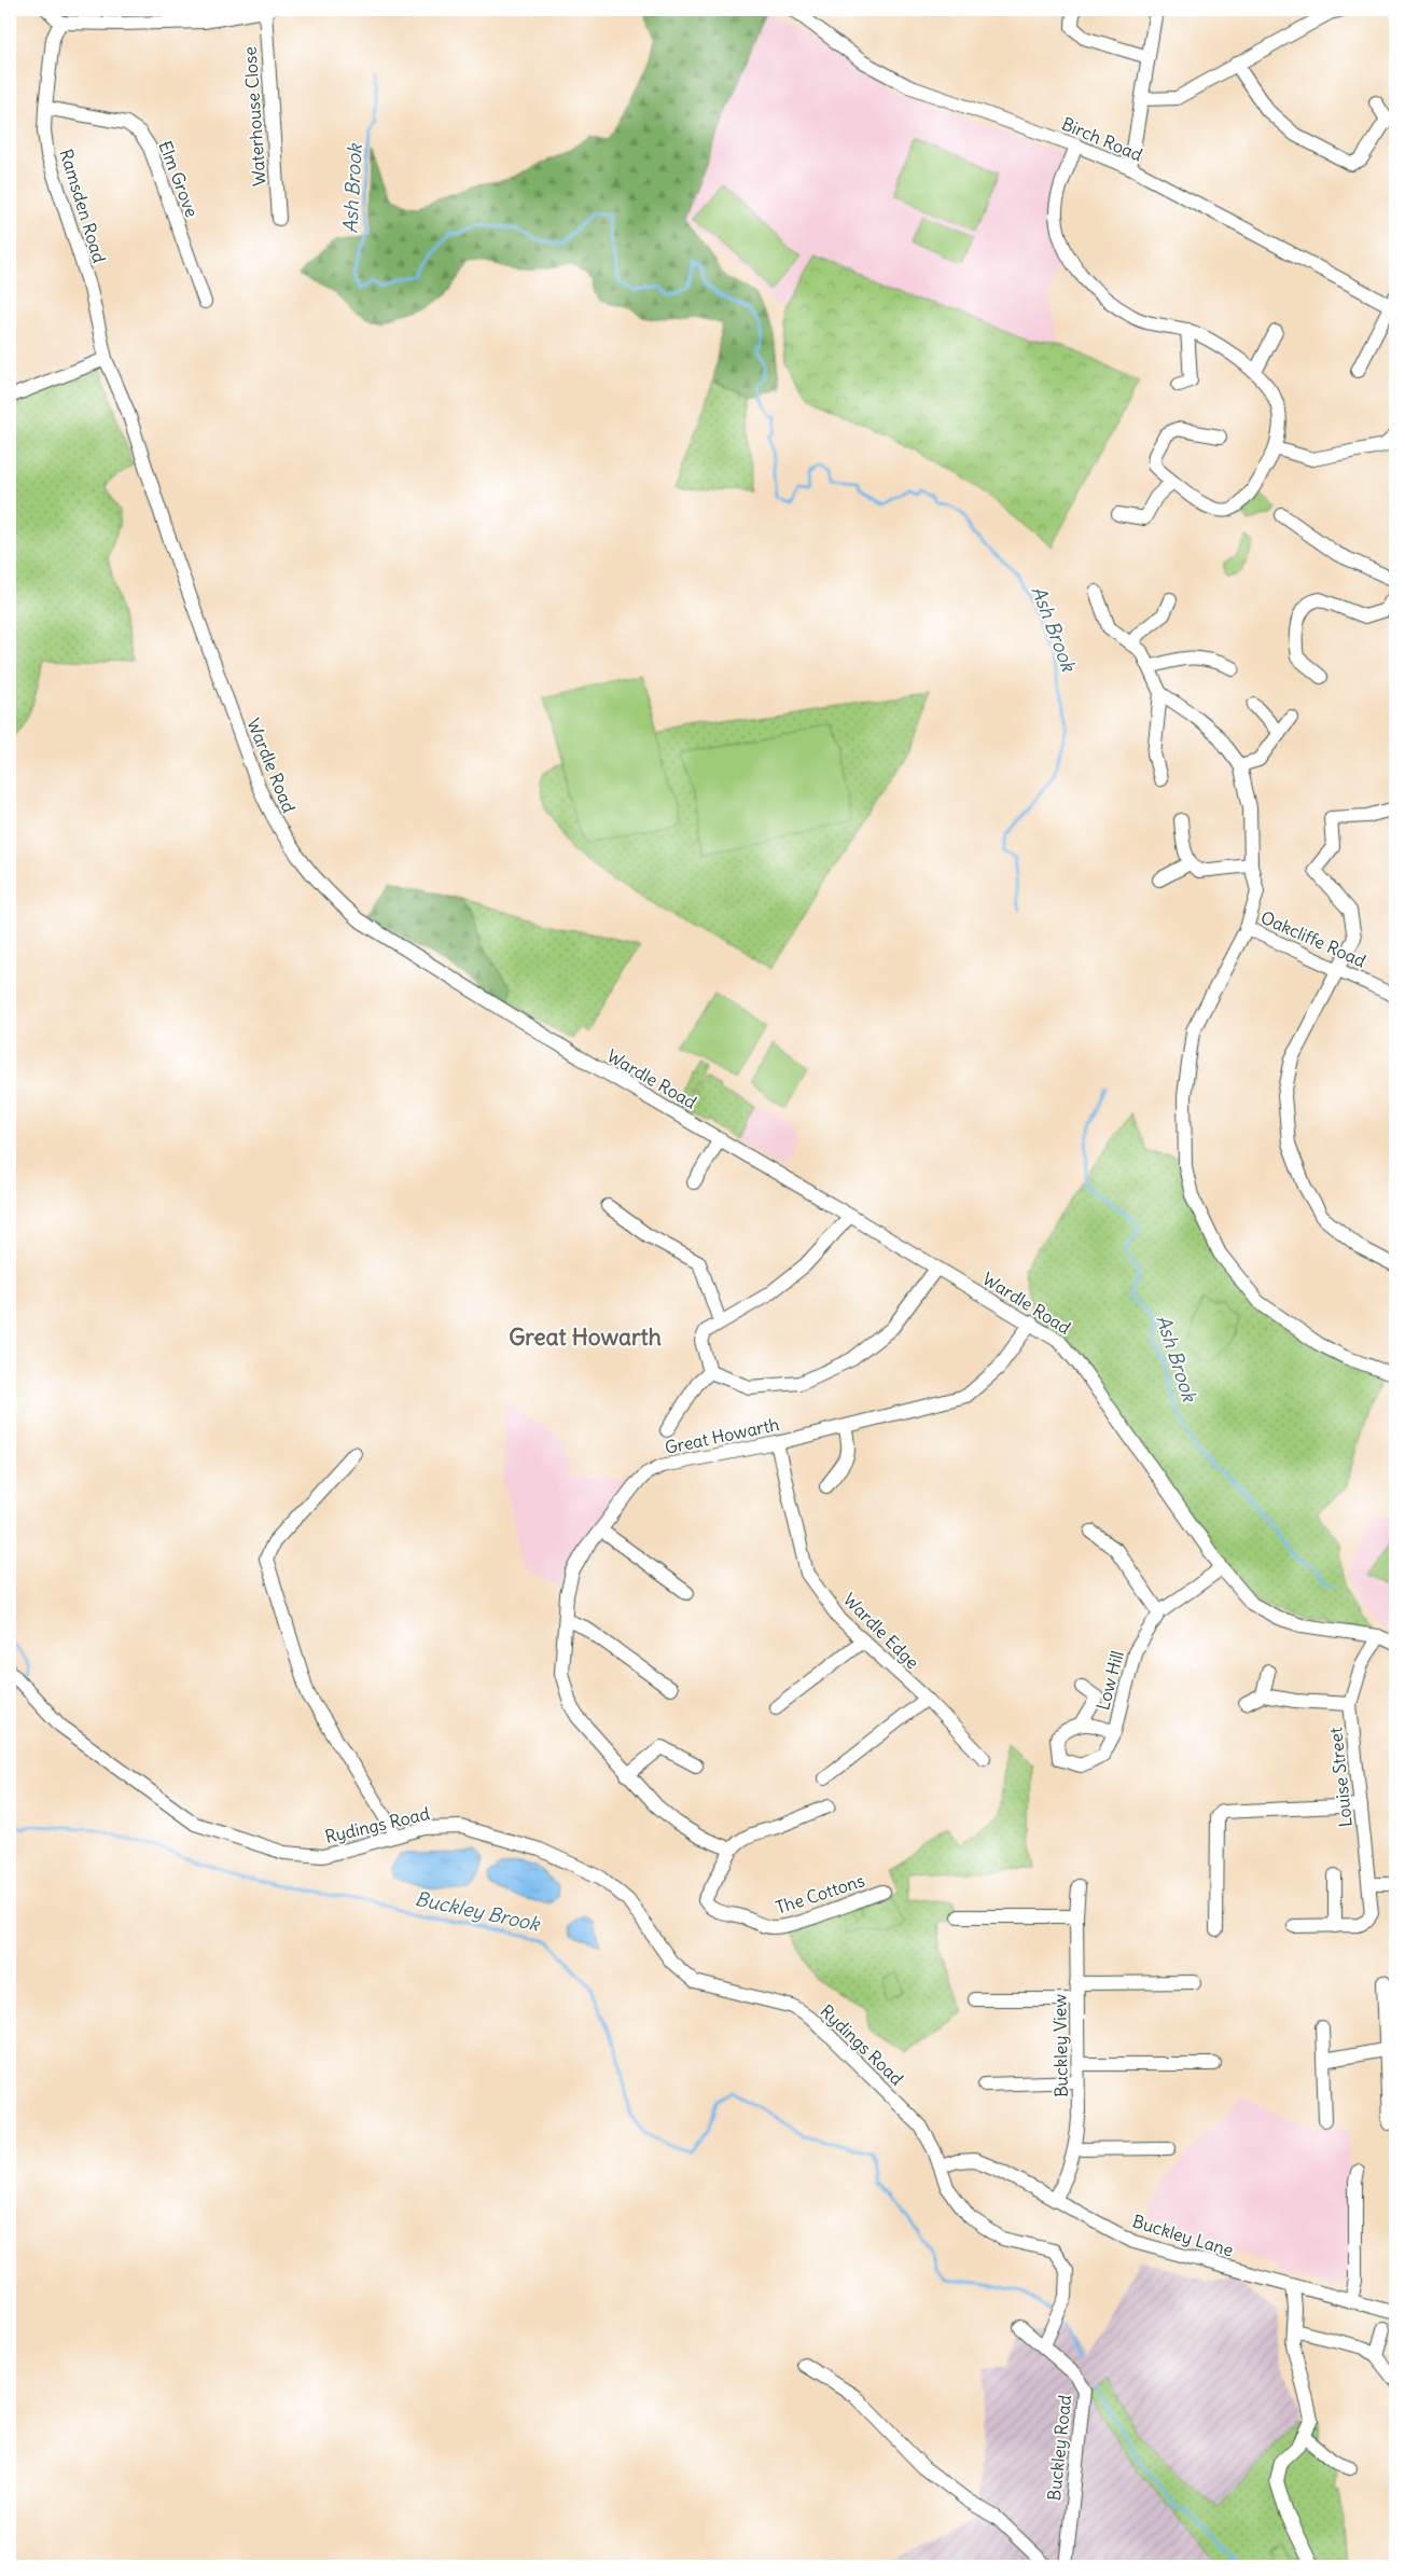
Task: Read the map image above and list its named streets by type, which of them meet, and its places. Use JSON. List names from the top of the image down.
{
  "streets": {
    "street": [
      "Waterhouse Close",
      "Birch Road",
      "Elm Grove",
      "Ramsden Road",
      "Wardle Road",
      "Oakcliffe Road",
      "Great Howarth",
      "Wardle Edge",
      "Low Hill",
      "Louise Street",
      "Rydings Road",
      "The Cottons",
      "Buckley View",
      "Buckley Lane",
      "Buckley Road"
    ]
  },
  "crossings": [
    ["Elm Grove", "Ramsden Road"],
    ["Ramsden Road", "Wardle Road"],
    ["Wardle Road", "Great Howarth"],
    ["Wardle Road", "Low Hill"],
    ["Wardle Road", "Louise Street"],
    ["Great Howarth", "Wardle Edge"],
    ["Great Howarth", "The Cottons"],
    ["Rydings Road", "Buckley Lane"],
    ["Rydings Road", "Buckley Road"],
    ["Buckley View", "Buckley Lane"]
  ],
  "districts": ["Great Howarth"],
  "water": ["Ash Brook", "Buckley Brook"]
}
